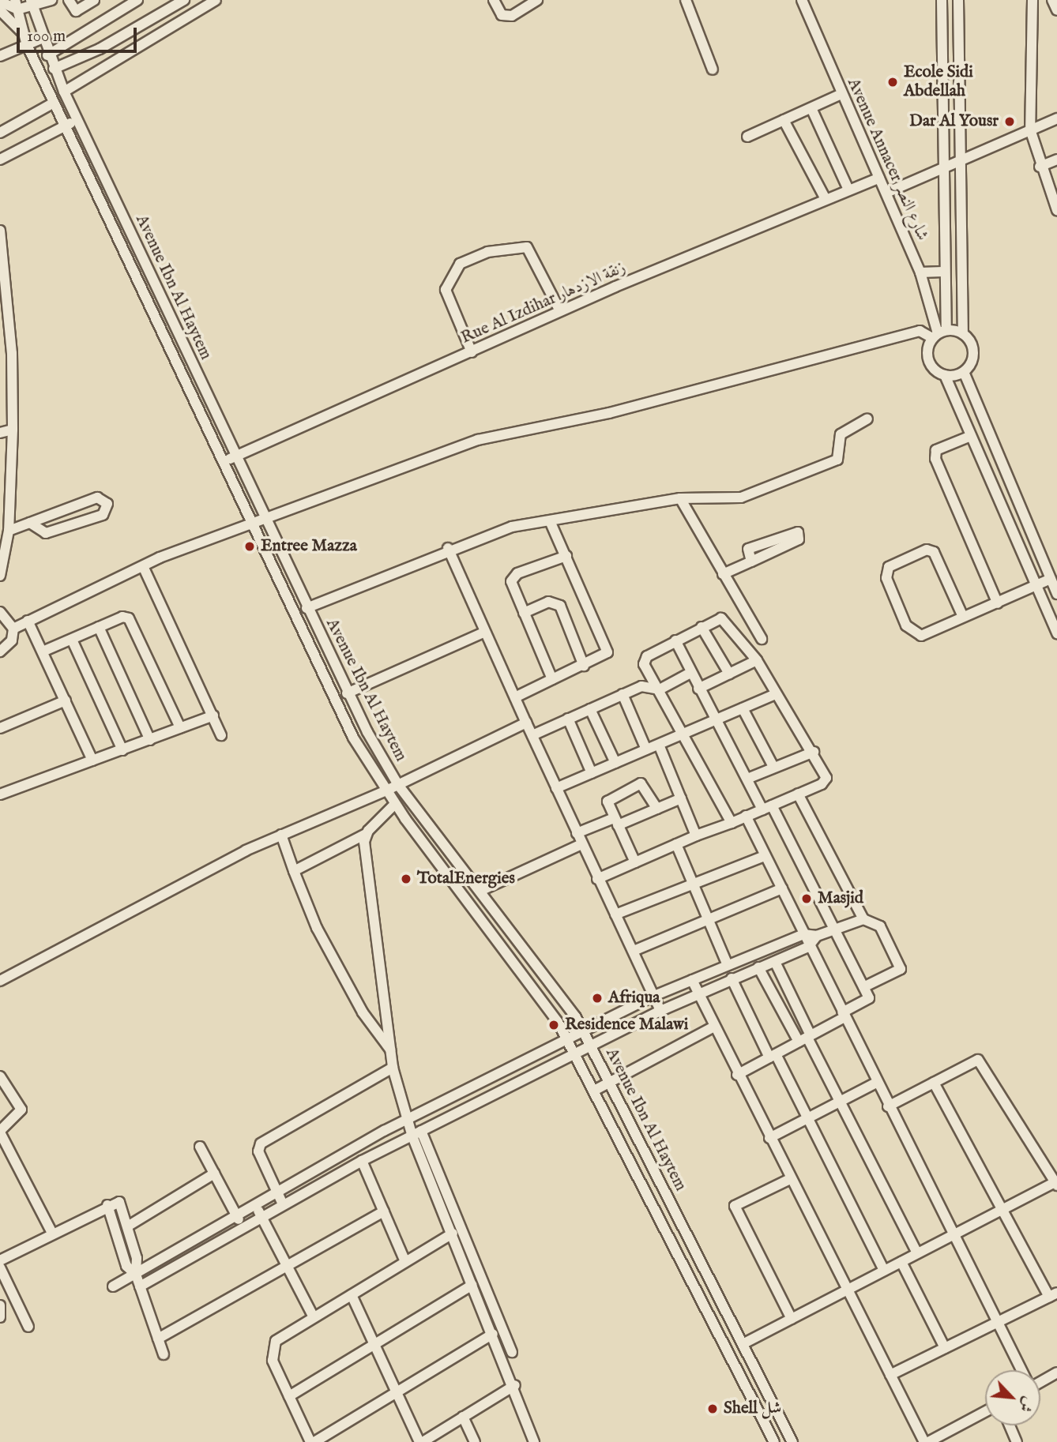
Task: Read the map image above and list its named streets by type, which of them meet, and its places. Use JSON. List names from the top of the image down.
{
  "streets": {
    "street": ["Avenue Annacer شارع النصر", "Avenue Ibn Al Haytem", "Rue Al Izdihar زنقة الازدهار"]
  },
  "crossings": [
    ["Avenue Annacer شارع النصر", "Rue Al Izdihar زنقة الازدهار"],
    ["Avenue Ibn Al Haytem", "Rue Al Izdihar زنقة الازدهار"]
  ],
  "places": [
    "Ecole Sidi Abdellah",
    "Dar Al Yousr",
    "Entree Mazza",
    "TotalEnergies",
    "Masjid",
    "Afriqua",
    "Residence Malawi",
    "Shell شل"
  ],
  "scale_bar": "100 m",
  "north": "bottom right"
}
